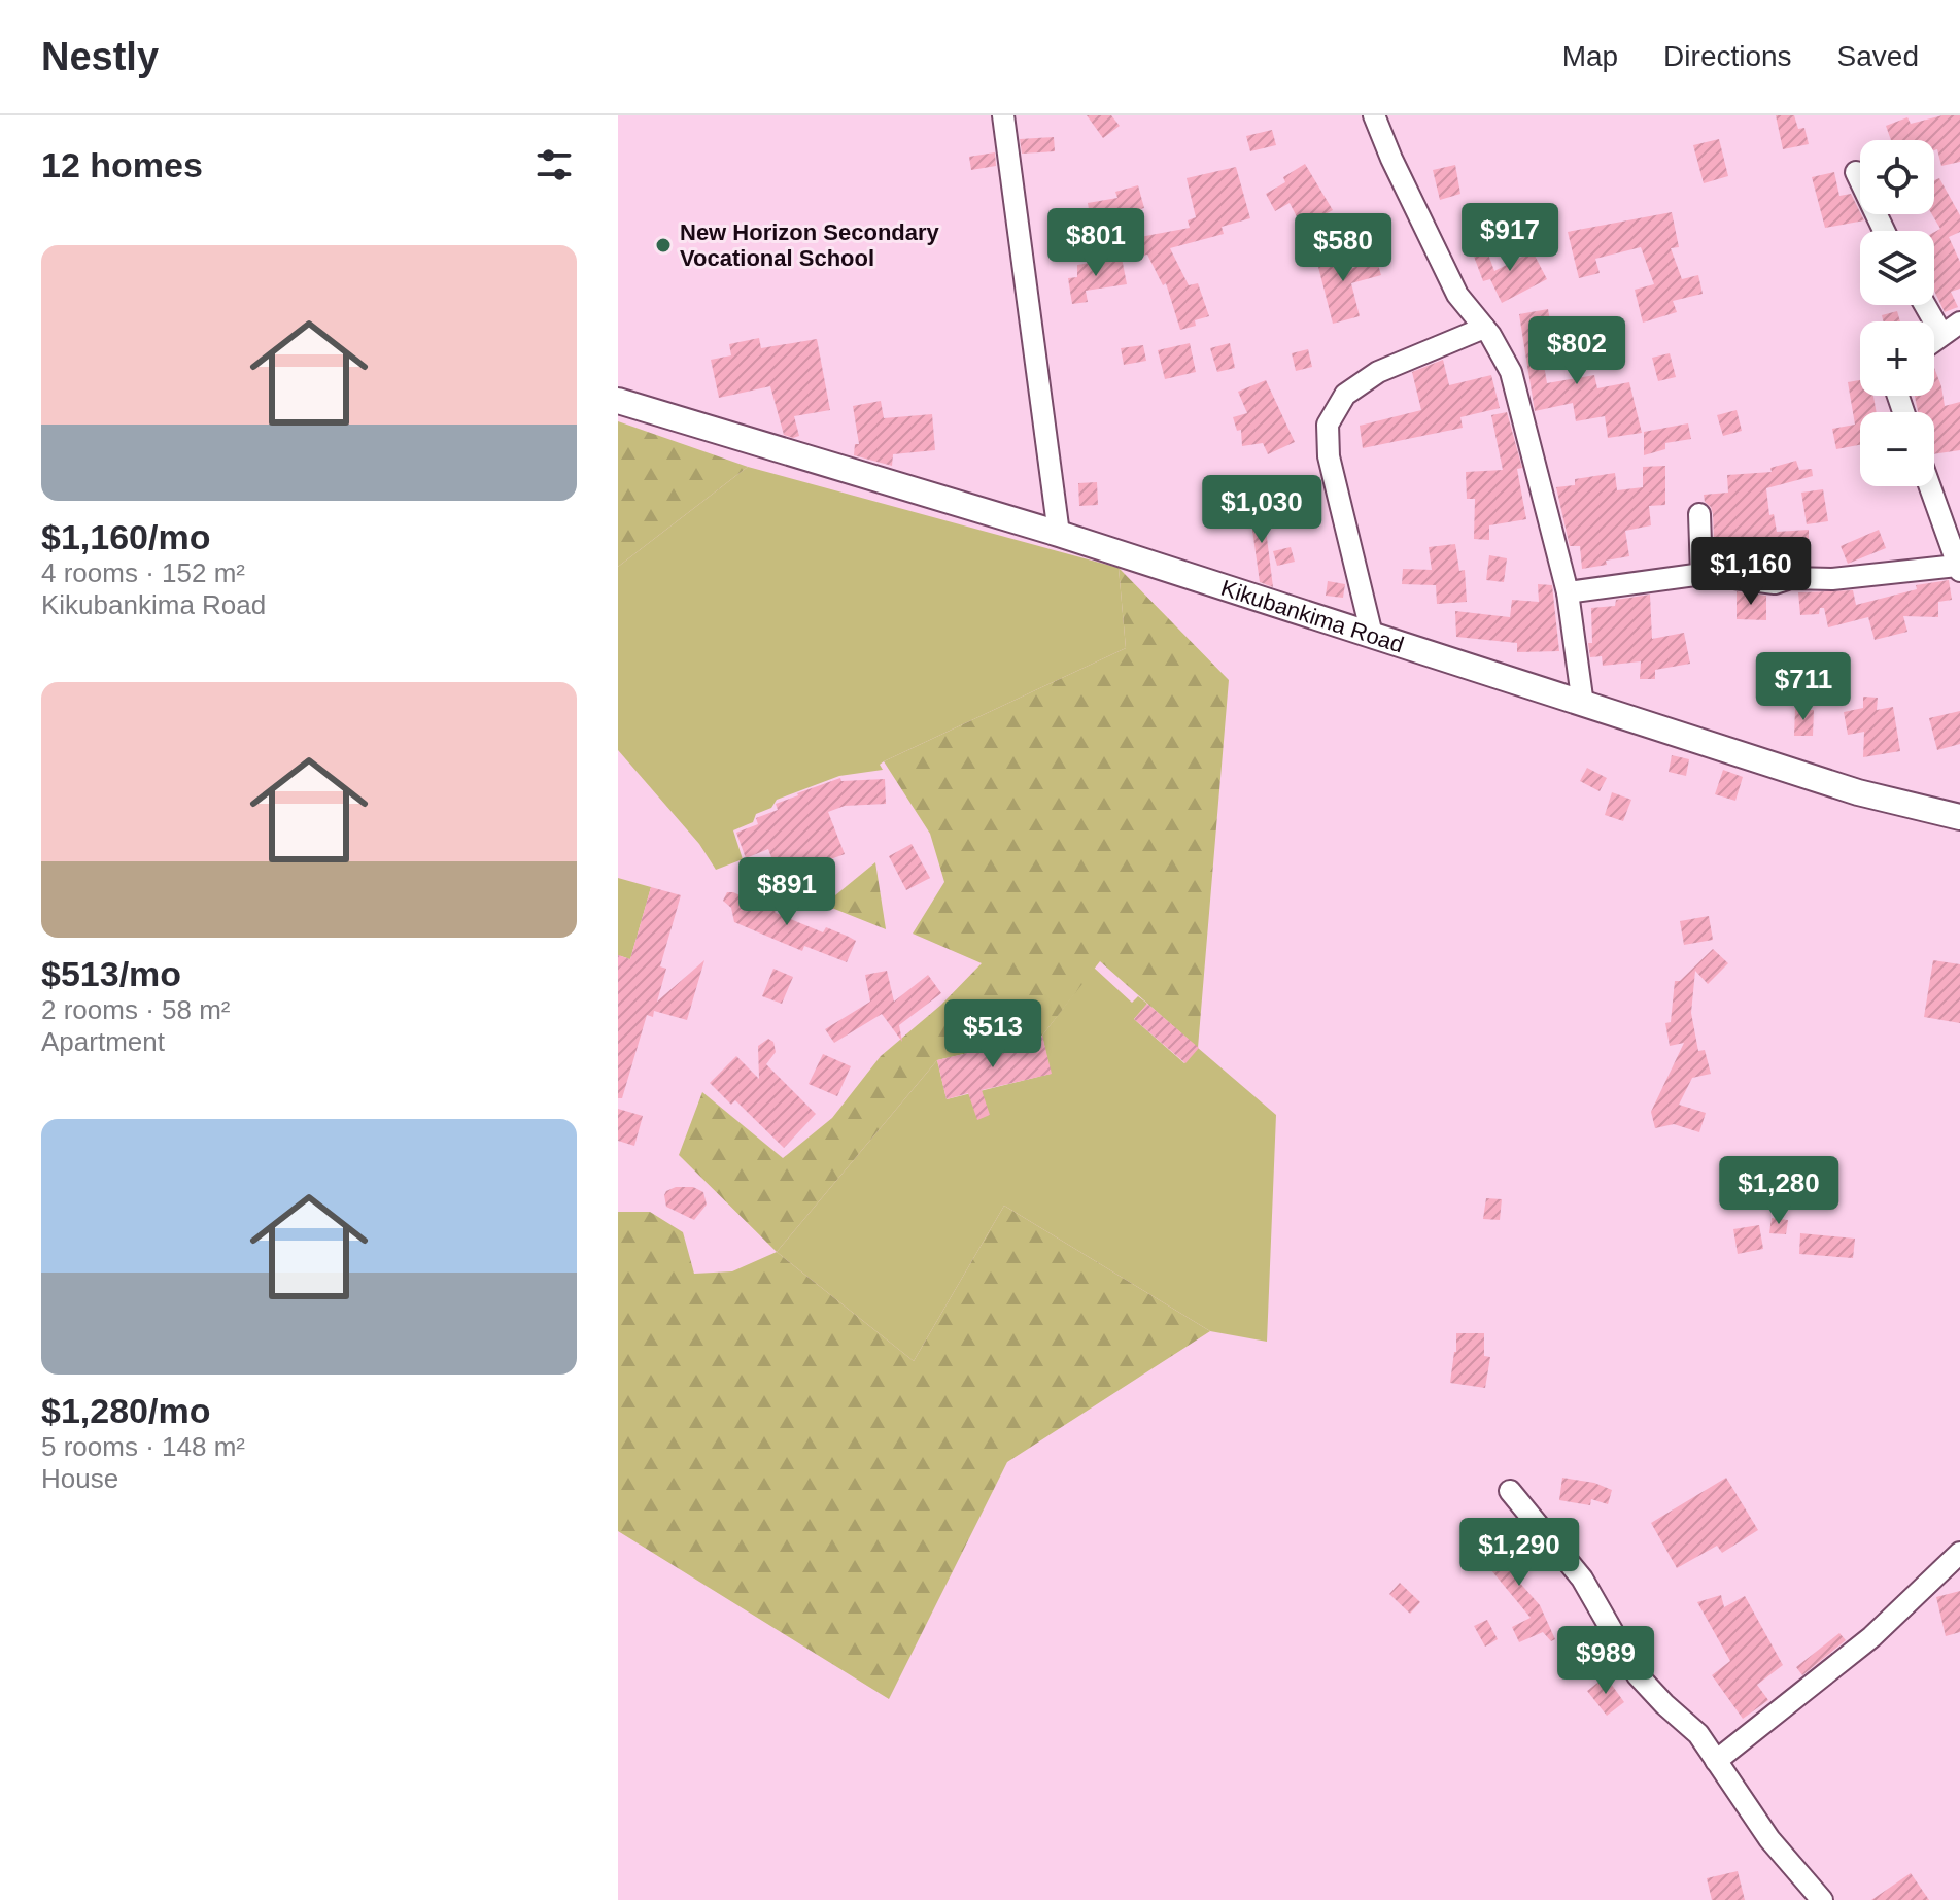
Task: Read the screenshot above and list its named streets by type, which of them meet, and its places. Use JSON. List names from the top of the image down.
{
  "streets": {
    "street": ["Kikubankima Road"]
  },
  "places": ["New Horizon Secondary Vocational School"],
  "page": {
    "header": "Nestly",
    "nav": ["Map", "Directions", "Saved"],
    "heading": "12 homes",
    "map_buttons": ["+", "−"],
    "price": [
      "$917",
      "$801",
      "$580",
      "$802",
      "$1,030",
      "$1,160",
      "$711",
      "$891",
      "$513",
      "$1,280",
      "$1,290",
      "$989"
    ],
    "list": [
      {
        "name": "$1,160/mo",
        "note": "4 rooms · 152 m² · Kikubankima Road"
      },
      {
        "name": "$513/mo",
        "note": "2 rooms · 58 m² · Apartment"
      },
      {
        "name": "$1,280/mo",
        "note": "5 rooms · 148 m² · House"
      }
    ]
  }
}
